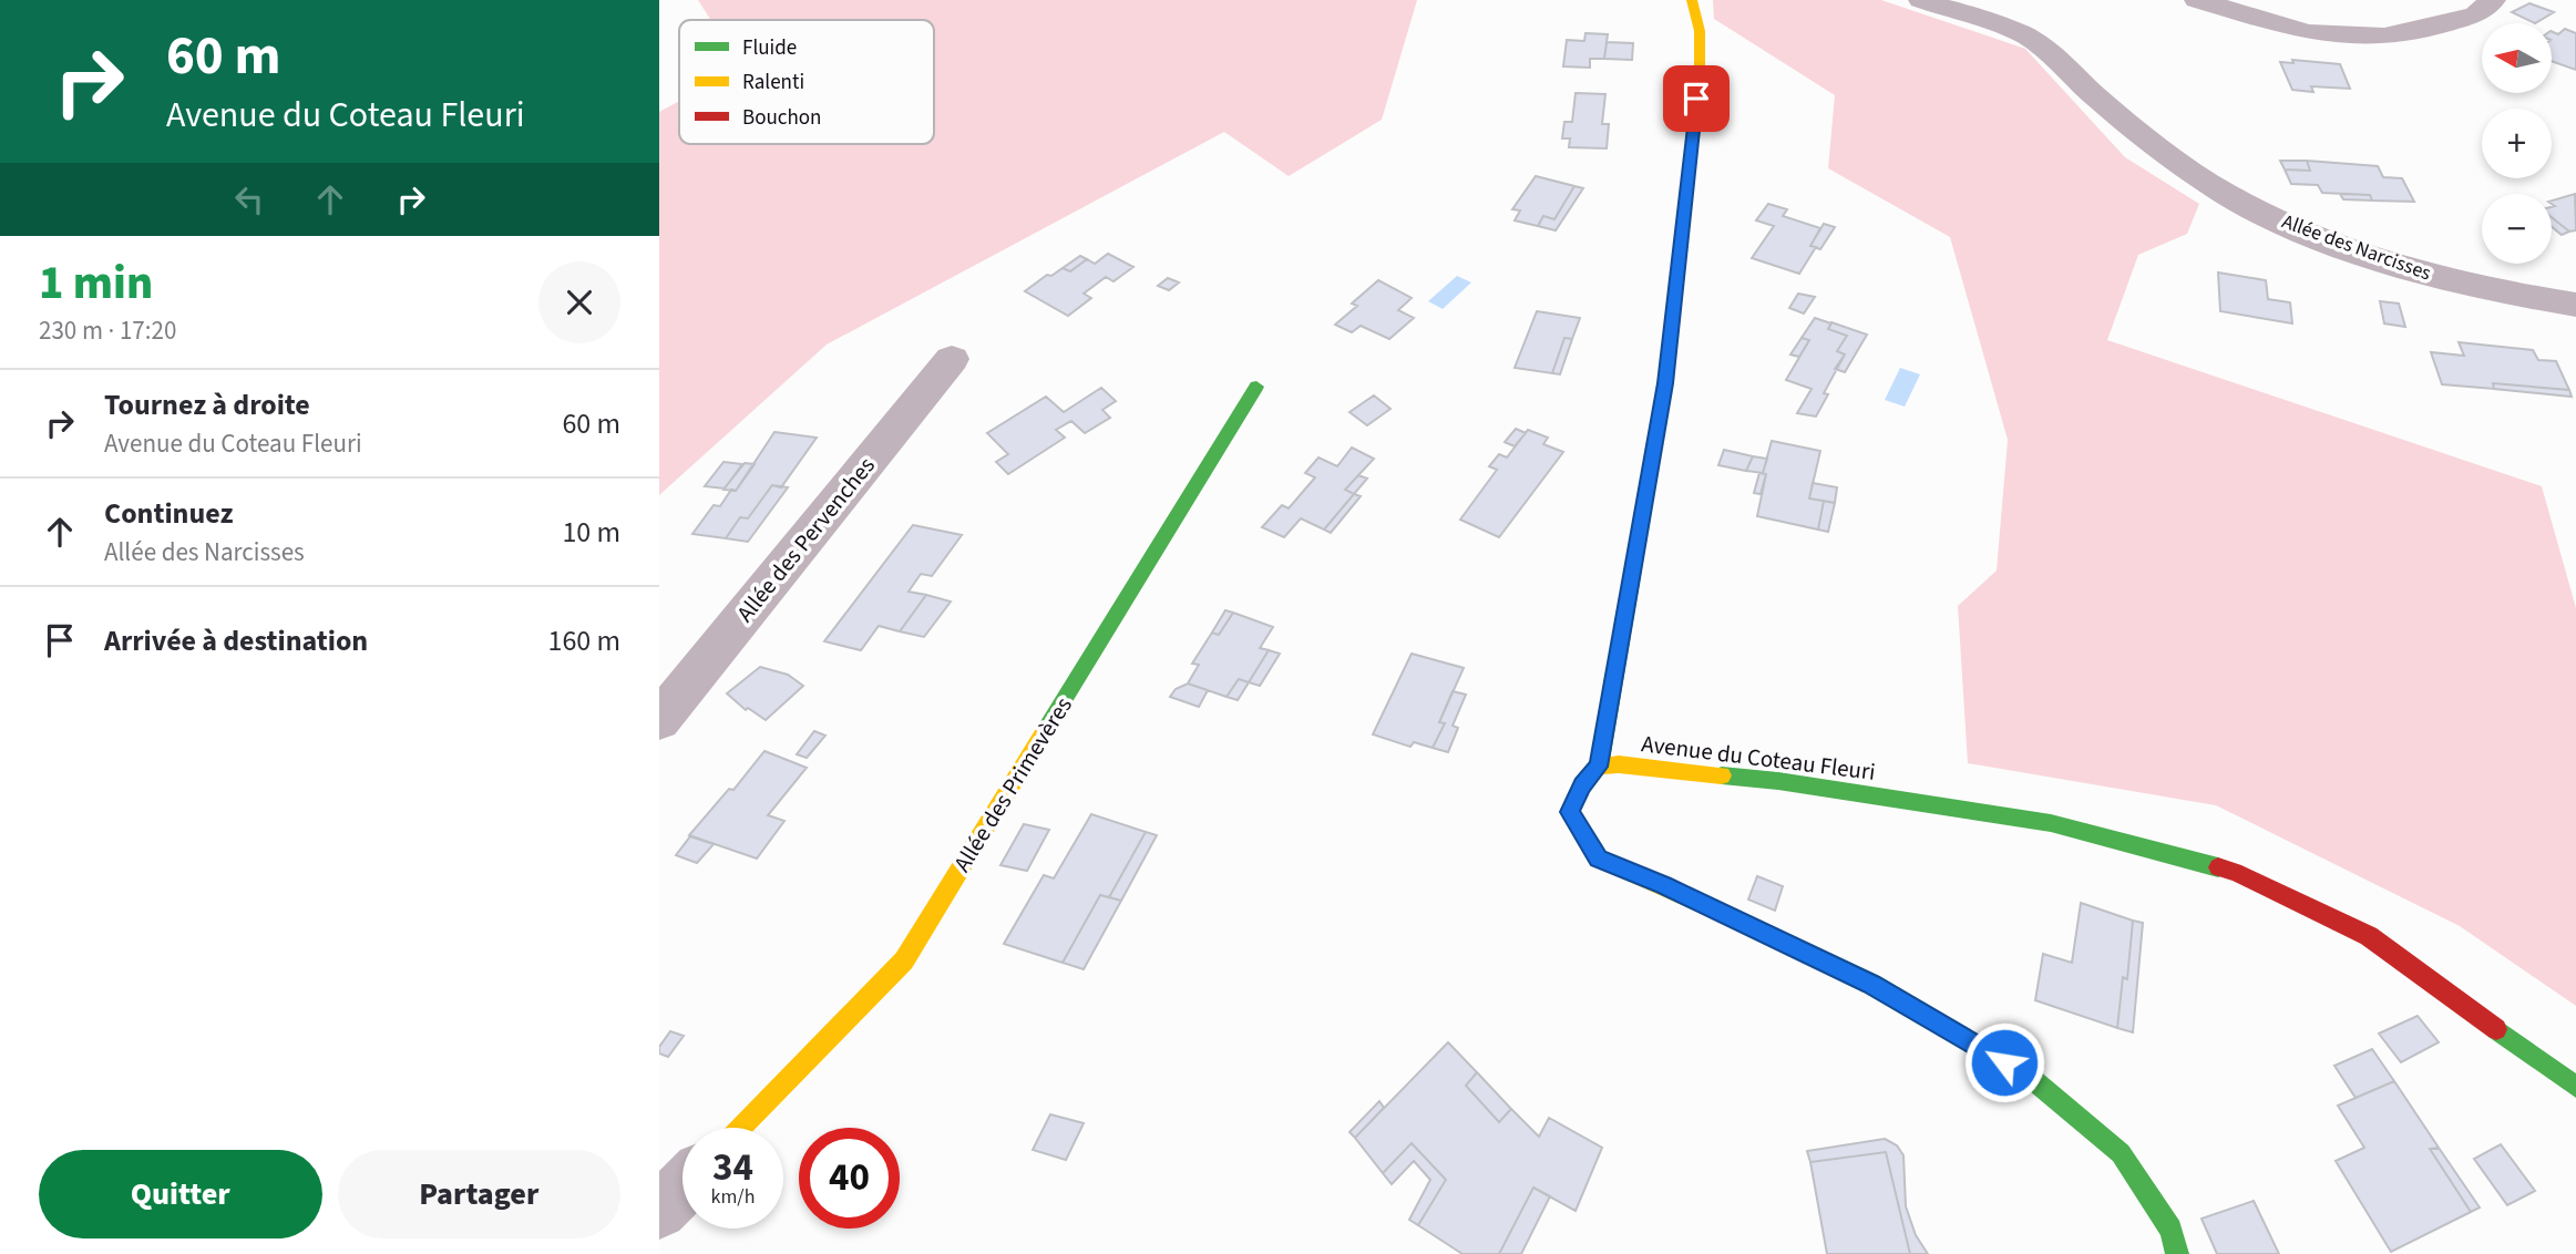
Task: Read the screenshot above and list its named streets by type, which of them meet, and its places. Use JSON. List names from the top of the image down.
{
  "streets": {
    "street": [
      "Allée des Narcisses",
      "Allée des Pervenches",
      "Avenue du Coteau Fleuri",
      "Allée des Primevères"
    ]
  },
  "legend": ["Fluide", "Ralenti", "Bouchon"],
  "north": "left",
  "page": {
    "turn": ["60 m", "Avenue du Coteau Fleuri"],
    "map_buttons": ["+", "−"],
    "heading": ["1 min", "230 m · 17:20"],
    "list": [
      {
        "name": "Tournez à droite",
        "note": "Avenue du Coteau Fleuri",
        "value": "60 m"
      },
      {
        "name": "Continuez",
        "note": "Allée des Narcisses",
        "value": "10 m"
      },
      {
        "name": "Arrivée à destination",
        "value": "160 m"
      }
    ],
    "speed": "34 km/h",
    "limit": "40",
    "buttons": ["Quitter", "Partager"]
  }
}
